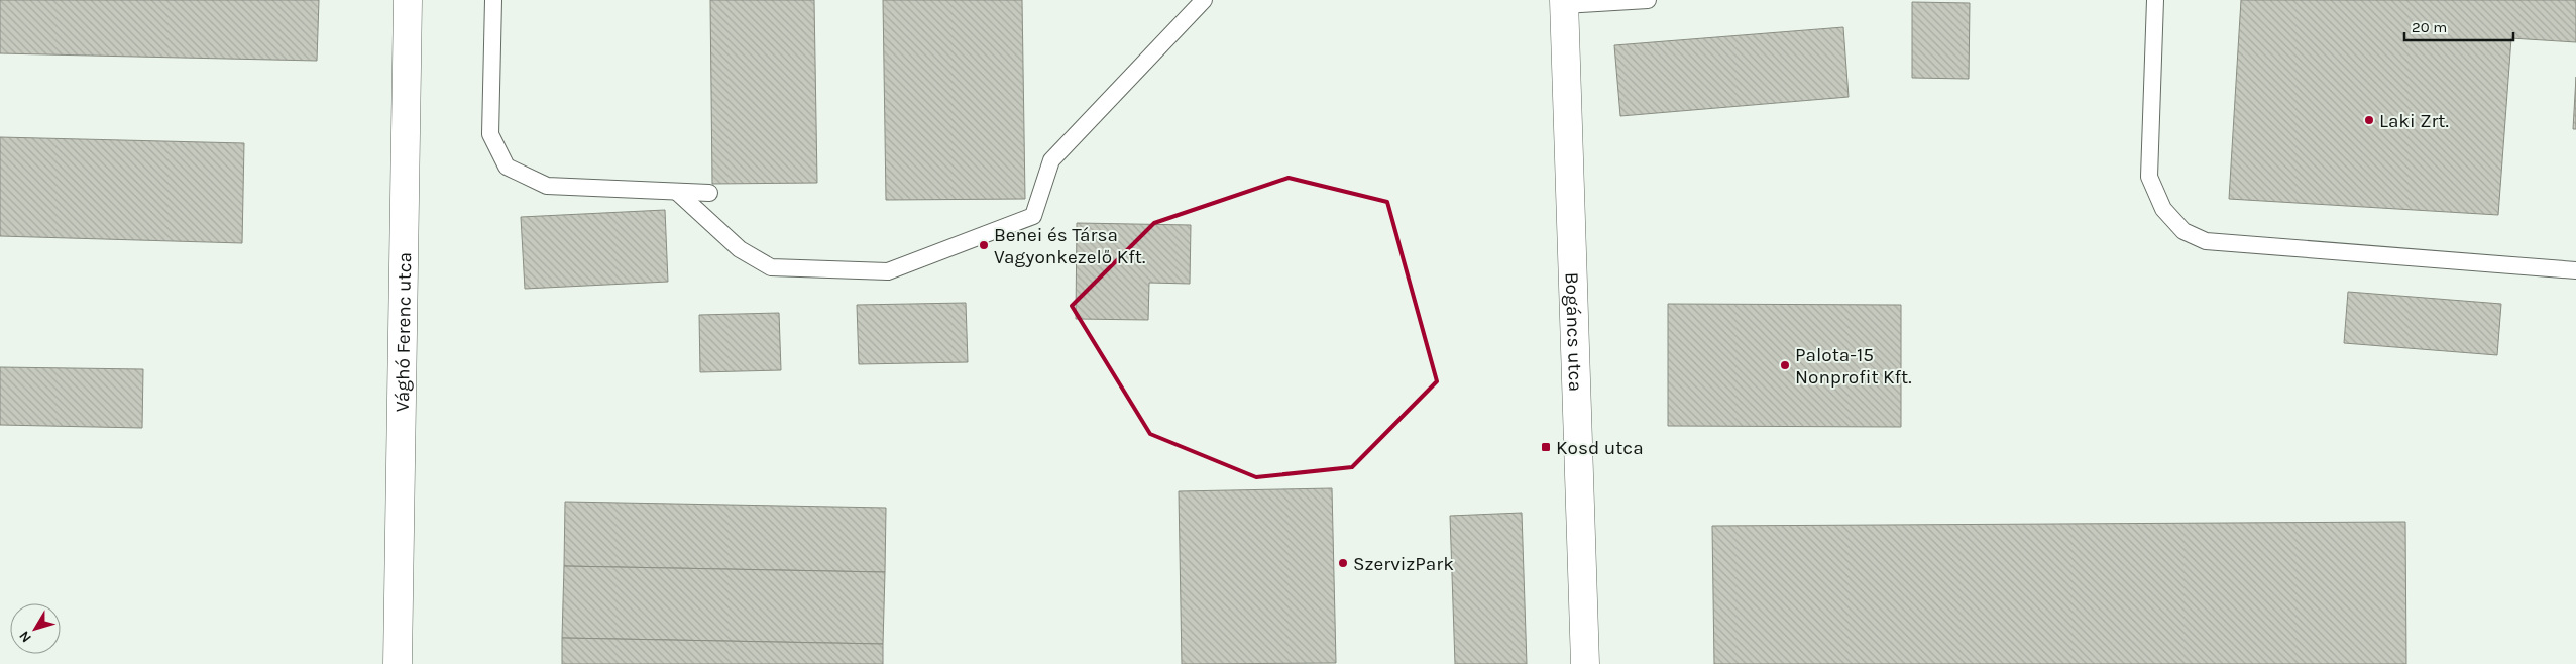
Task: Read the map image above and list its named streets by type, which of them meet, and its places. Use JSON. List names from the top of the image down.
{
  "streets": {
    "street": ["Vághó Ferenc utca", "Bogáncs utca"]
  },
  "places": {
    "other": [
      "Laki Zrt.",
      "Benei és Társa Vagyonkezelő Kft.",
      "Palota-15 Nonprofit Kft.",
      "SzervizPark"
    ],
    "transit": ["Kosd utca"]
  },
  "scale_bar": "20 m",
  "north": "bottom left"
}
